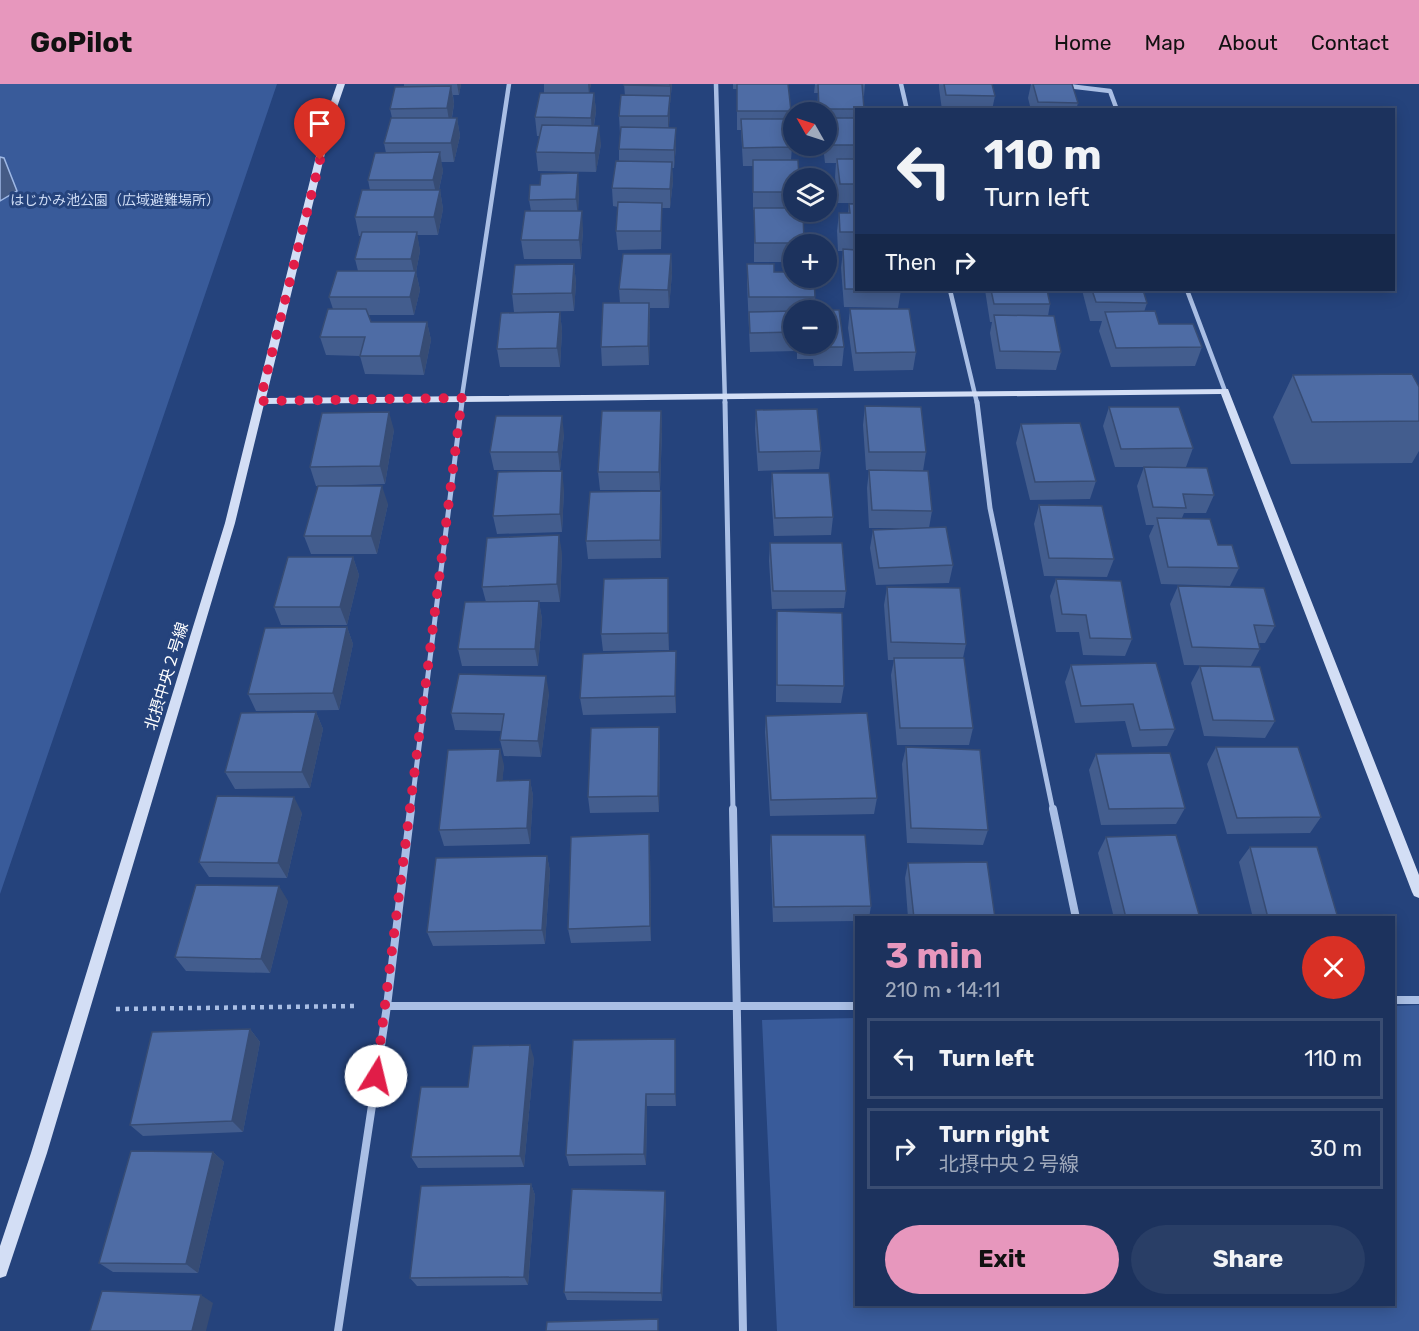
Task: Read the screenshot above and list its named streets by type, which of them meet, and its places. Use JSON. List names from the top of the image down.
{
  "streets": {
    "street": ["北摂中央２号線"]
  },
  "parks": ["はじかみ池公園（広域避難場所）"],
  "north": "top left",
  "page": {
    "header": "GoPilot",
    "nav": [
      "Home",
      "Map",
      "About",
      "Contact"
    ],
    "map_buttons": ["+", "−"],
    "turn": ["110 m", "Turn left"],
    "then": "Then",
    "heading": ["3 min", "210 m · 14:11"],
    "list": [
      {
        "name": "Turn left",
        "value": "110 m"
      },
      {
        "name": "Turn right",
        "note": "北摂中央２号線",
        "value": "30 m"
      }
    ],
    "buttons": ["Exit", "Share"]
  }
}
